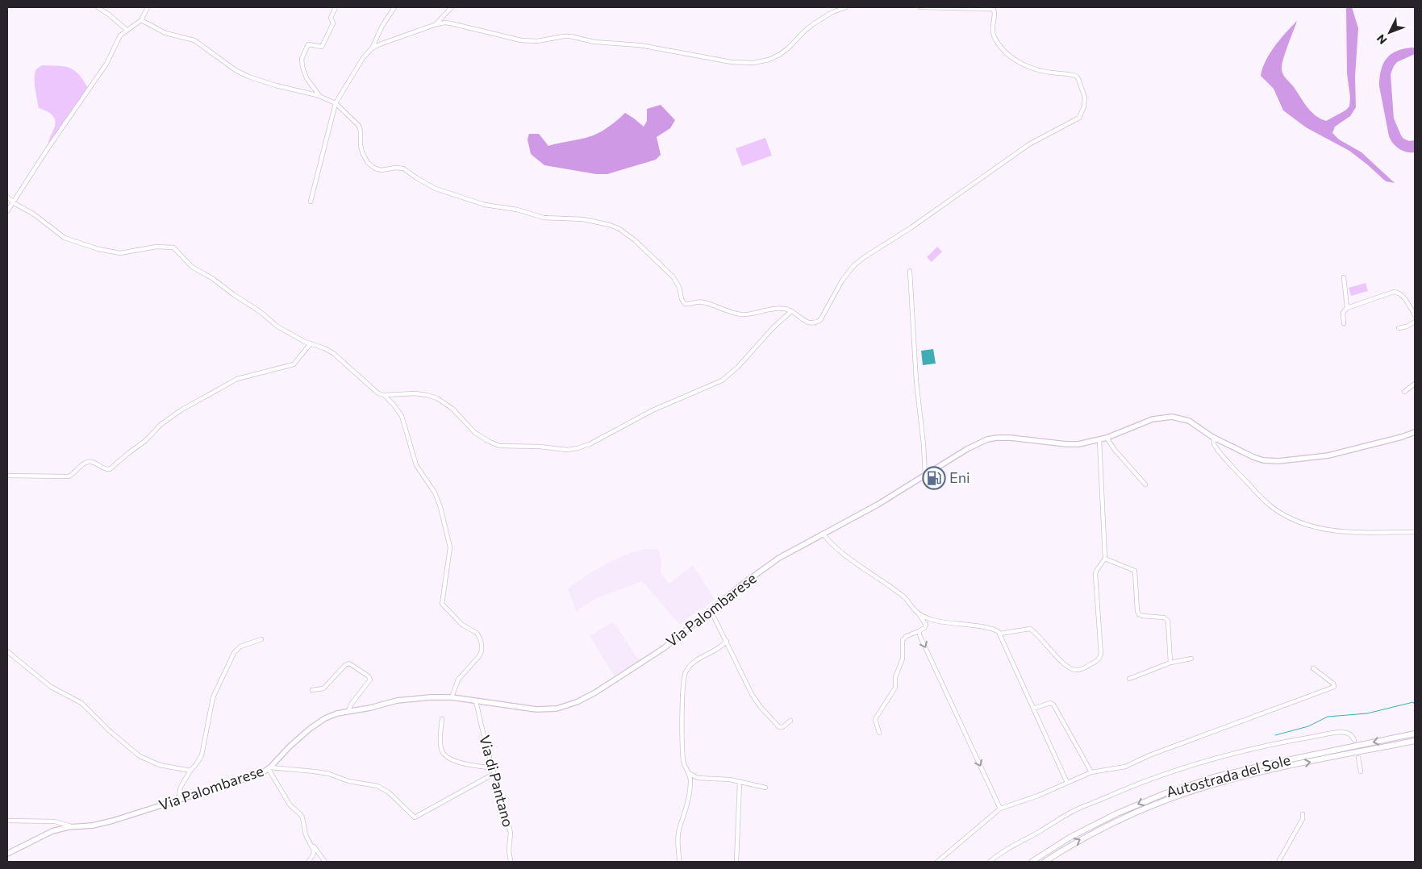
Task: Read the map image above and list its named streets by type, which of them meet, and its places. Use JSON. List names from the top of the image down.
{
  "streets": {
    "highway": ["Autostrada del Sole"],
    "main road": ["Via Palombarese"],
    "street": ["Via di Pantano"]
  },
  "crossings": [
    ["Via Palombarese", "Via di Pantano"]
  ],
  "places": {
    "fuel station": ["Eni"]
  },
  "north": "bottom left"
}
